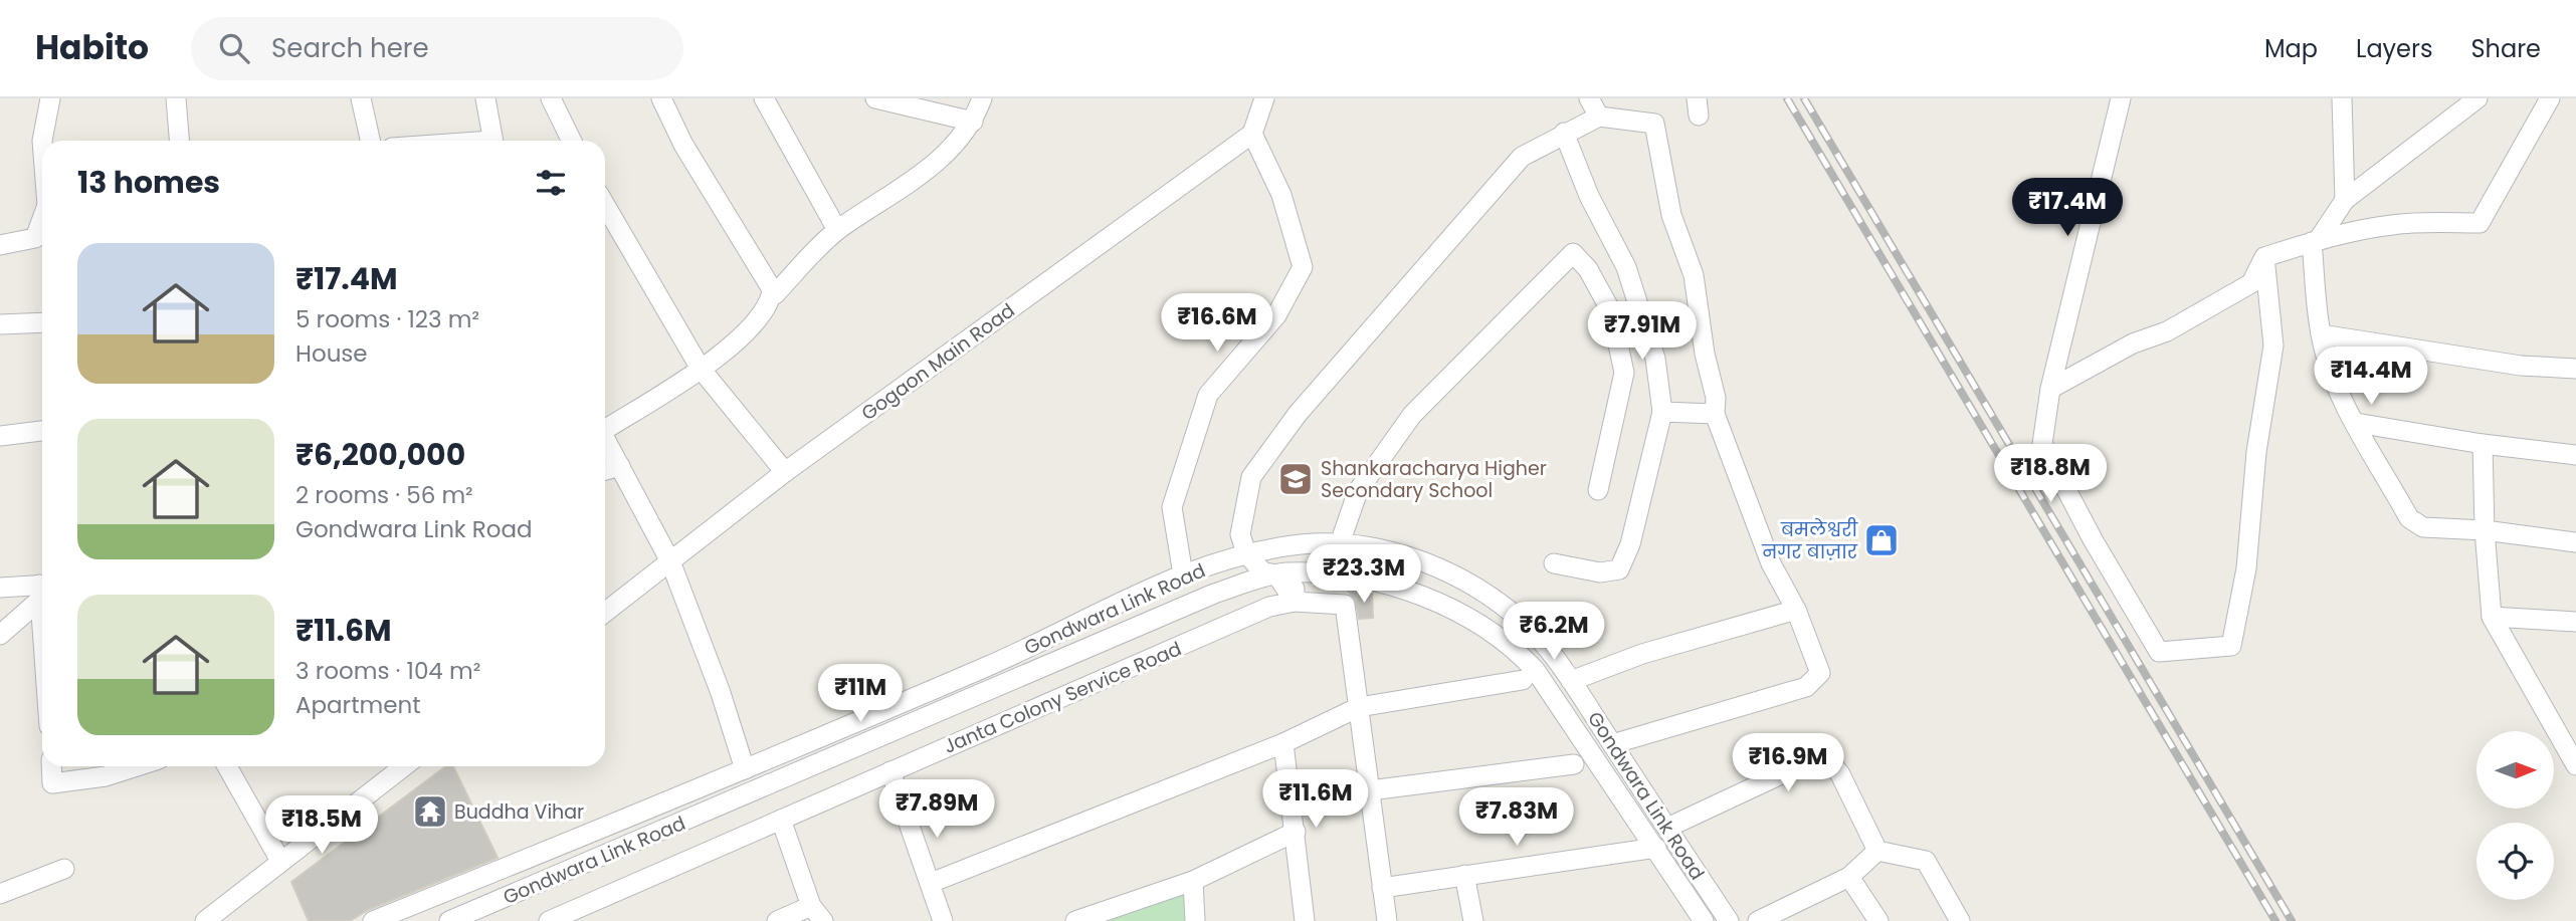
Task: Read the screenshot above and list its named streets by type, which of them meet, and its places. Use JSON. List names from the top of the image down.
{
  "streets": {
    "street": ["Gogaon Main Road", "Gondwara Link Road", "Janta Colony Service Road"]
  },
  "places": {
    "school or university": ["Shankaracharya Higher Secondary School"],
    "shop": ["बमलेश्वरी नगर बाज़ार"],
    "temple": ["Buddha Vihar"]
  },
  "north": "right",
  "page": {
    "header": "Habito",
    "search": "Search here",
    "nav": ["Map", "Layers", "Share"],
    "heading": "13 homes",
    "price": [
      "₹17.4M",
      "₹16.6M",
      "₹7.91M",
      "₹14.4M",
      "₹18.8M",
      "₹23.3M",
      "₹6.2M",
      "₹11M",
      "₹16.9M",
      "₹11.6M",
      "₹7.89M",
      "₹7.83M",
      "₹18.5M"
    ],
    "list": [
      {
        "name": "₹17.4M",
        "note": "5 rooms · 123 m² · House"
      },
      {
        "name": "₹6,200,000",
        "note": "2 rooms · 56 m² · Gondwara Link Road"
      },
      {
        "name": "₹11.6M",
        "note": "3 rooms · 104 m² · Apartment"
      }
    ]
  }
}
